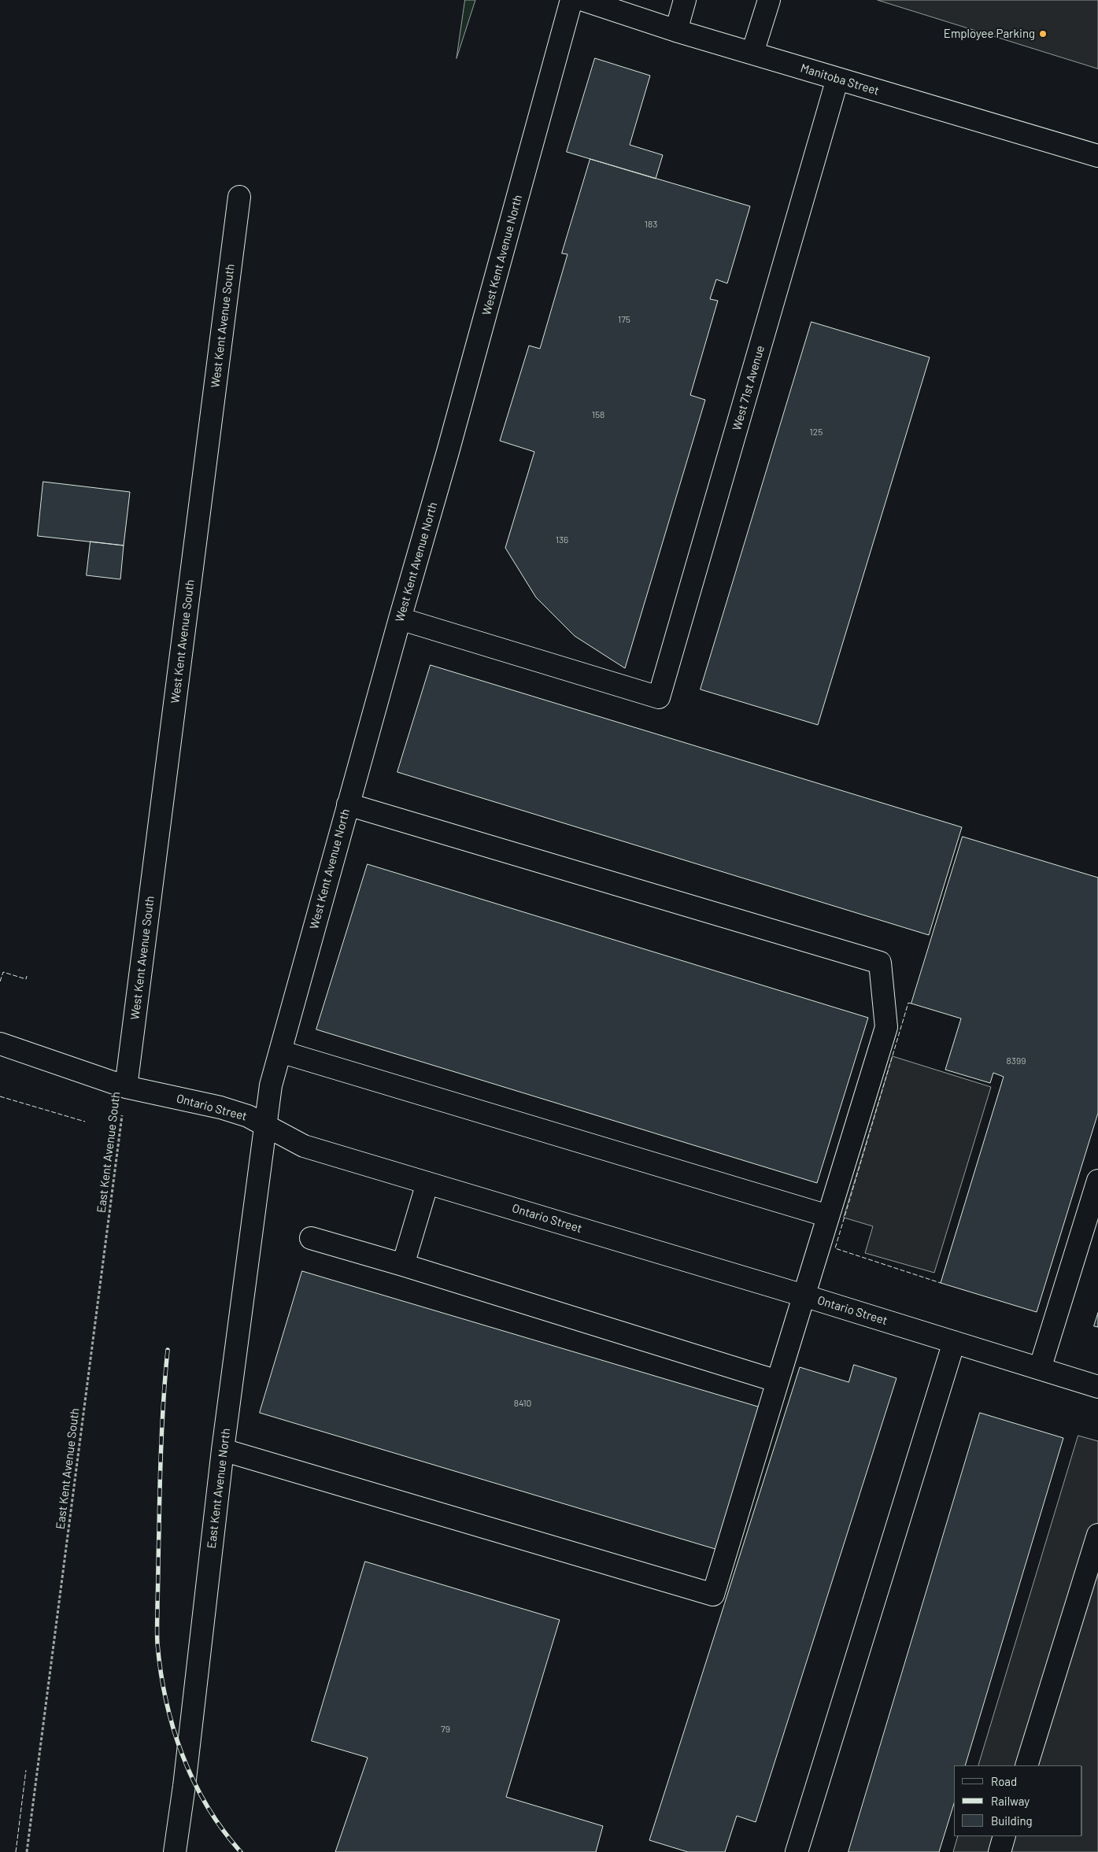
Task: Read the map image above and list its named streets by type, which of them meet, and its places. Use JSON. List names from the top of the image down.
{
  "streets": {
    "street": [
      "Manitoba Street",
      "West Kent Avenue North",
      "West Kent Avenue South",
      "West 71st Avenue",
      "Ontario Street",
      "East Kent Avenue North"
    ],
    "path": ["East Kent Avenue South"]
  },
  "crossings": [
    ["Manitoba Street", "West 71st Avenue"],
    ["West Kent Avenue North", "West 71st Avenue"],
    ["West Kent Avenue North", "Ontario Street"],
    ["West Kent Avenue North", "East Kent Avenue North"],
    ["West Kent Avenue South", "Ontario Street"],
    ["West Kent Avenue South", "East Kent Avenue South"],
    ["Ontario Street", "East Kent Avenue South"],
    ["Ontario Street", "East Kent Avenue North"]
  ],
  "places": ["Employee Parking"],
  "house_numbers": [
    "183",
    "175",
    "158",
    "125",
    "136",
    "8399",
    "8410",
    "79"
  ],
  "legend": ["Road", "Railway", "Building"]
}
